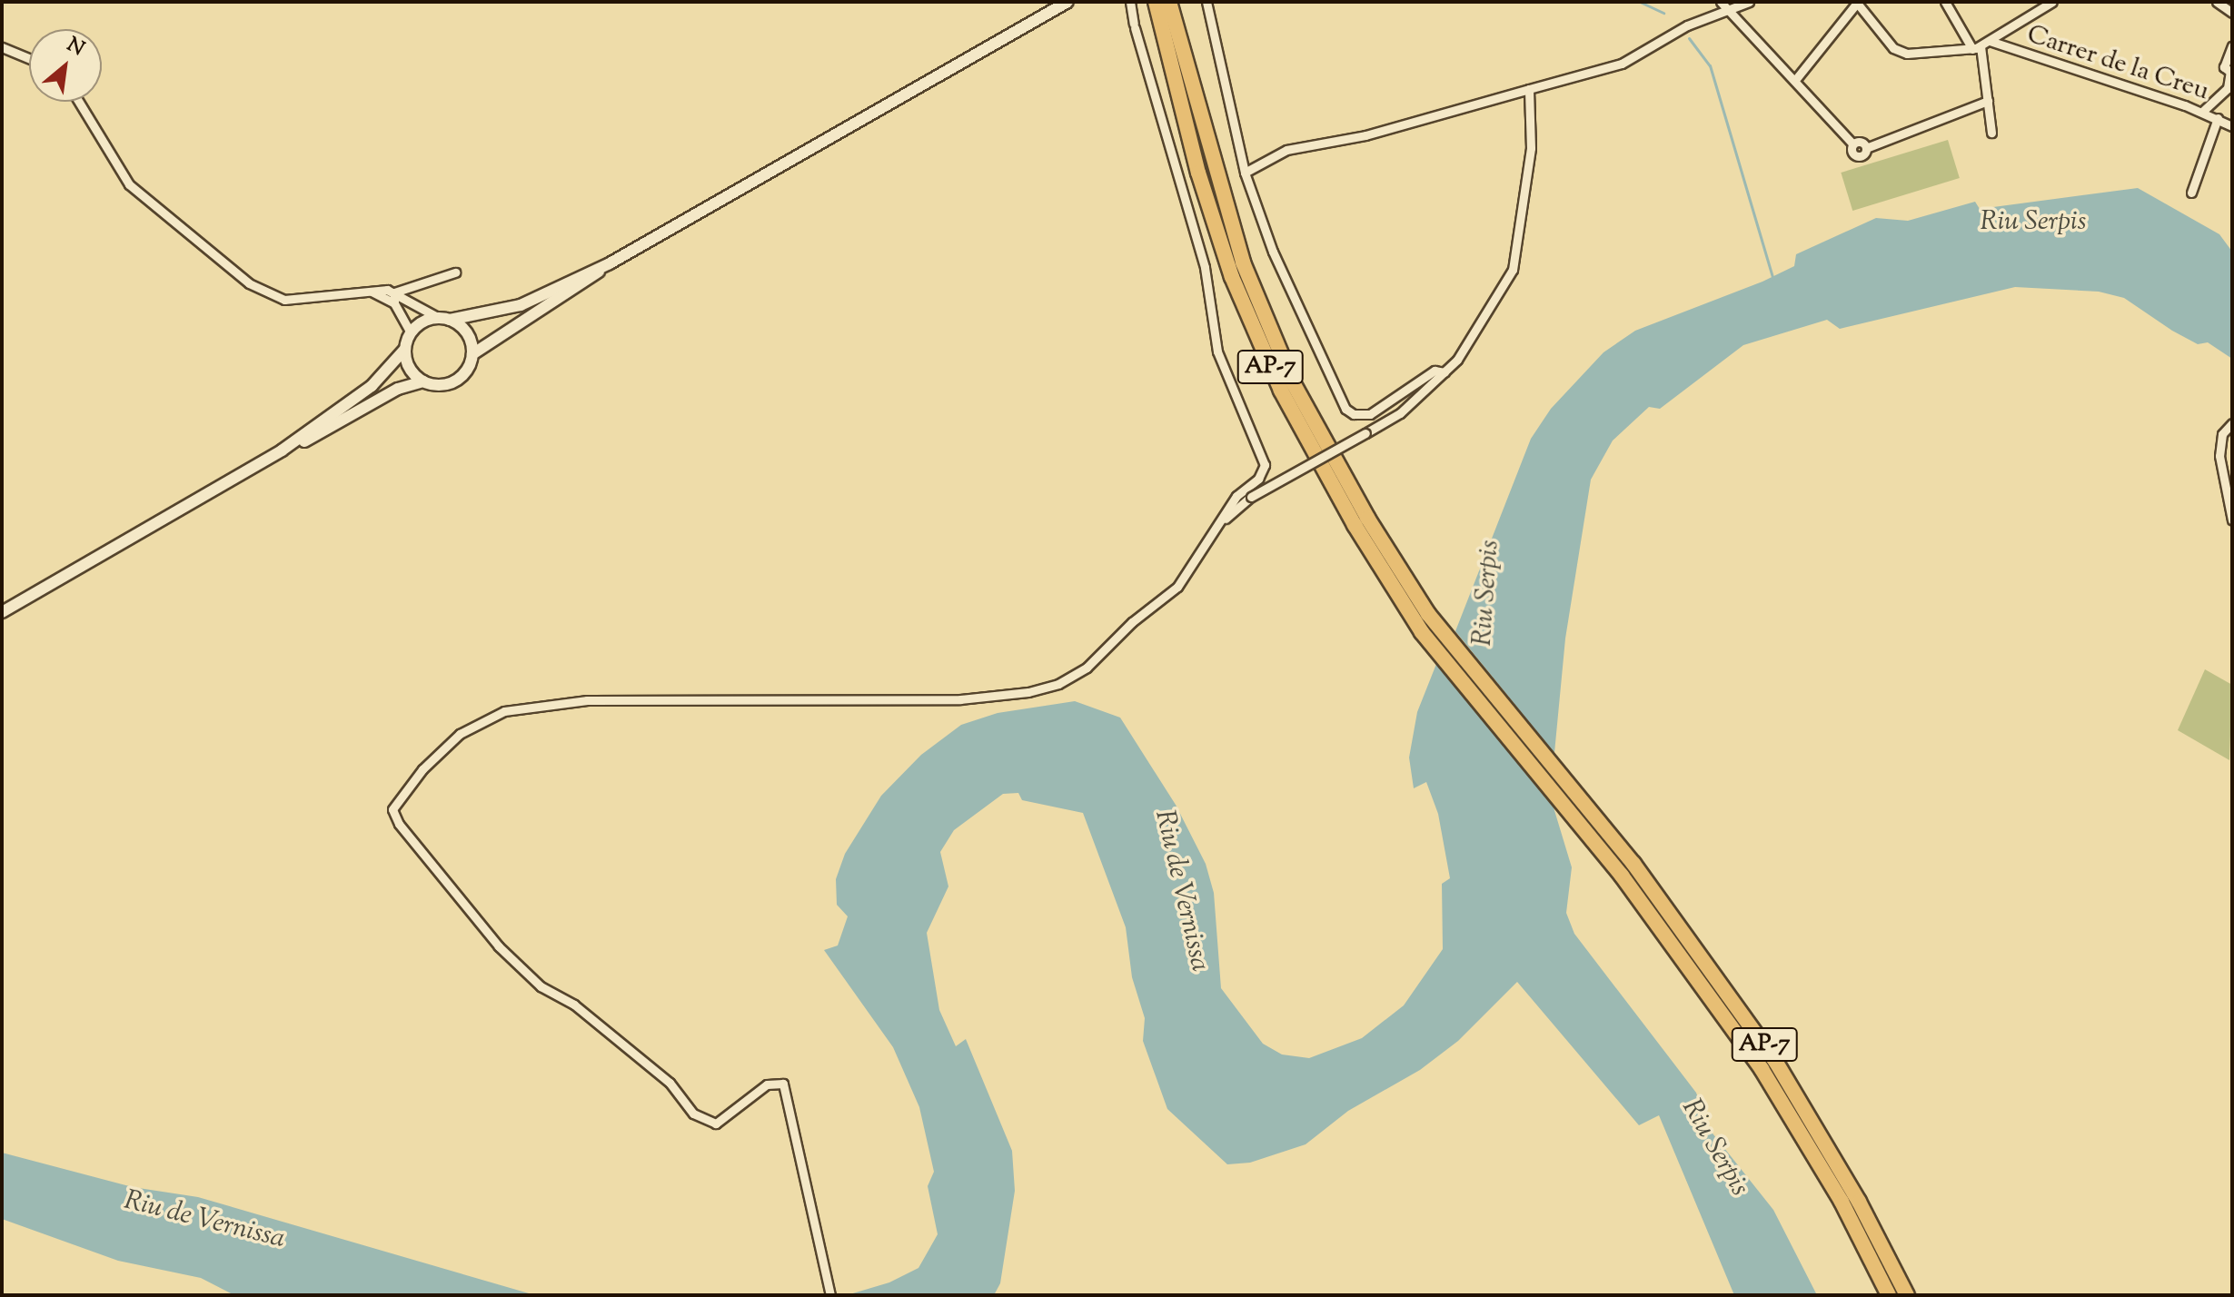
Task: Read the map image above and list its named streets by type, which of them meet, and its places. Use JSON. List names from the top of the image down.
{
  "streets": {
    "highway": ["AP-7"],
    "street": ["Carrer de la Creu"]
  },
  "water": ["Riu Serpis", "Riu de Vernissa"],
  "north": "top right"
}
